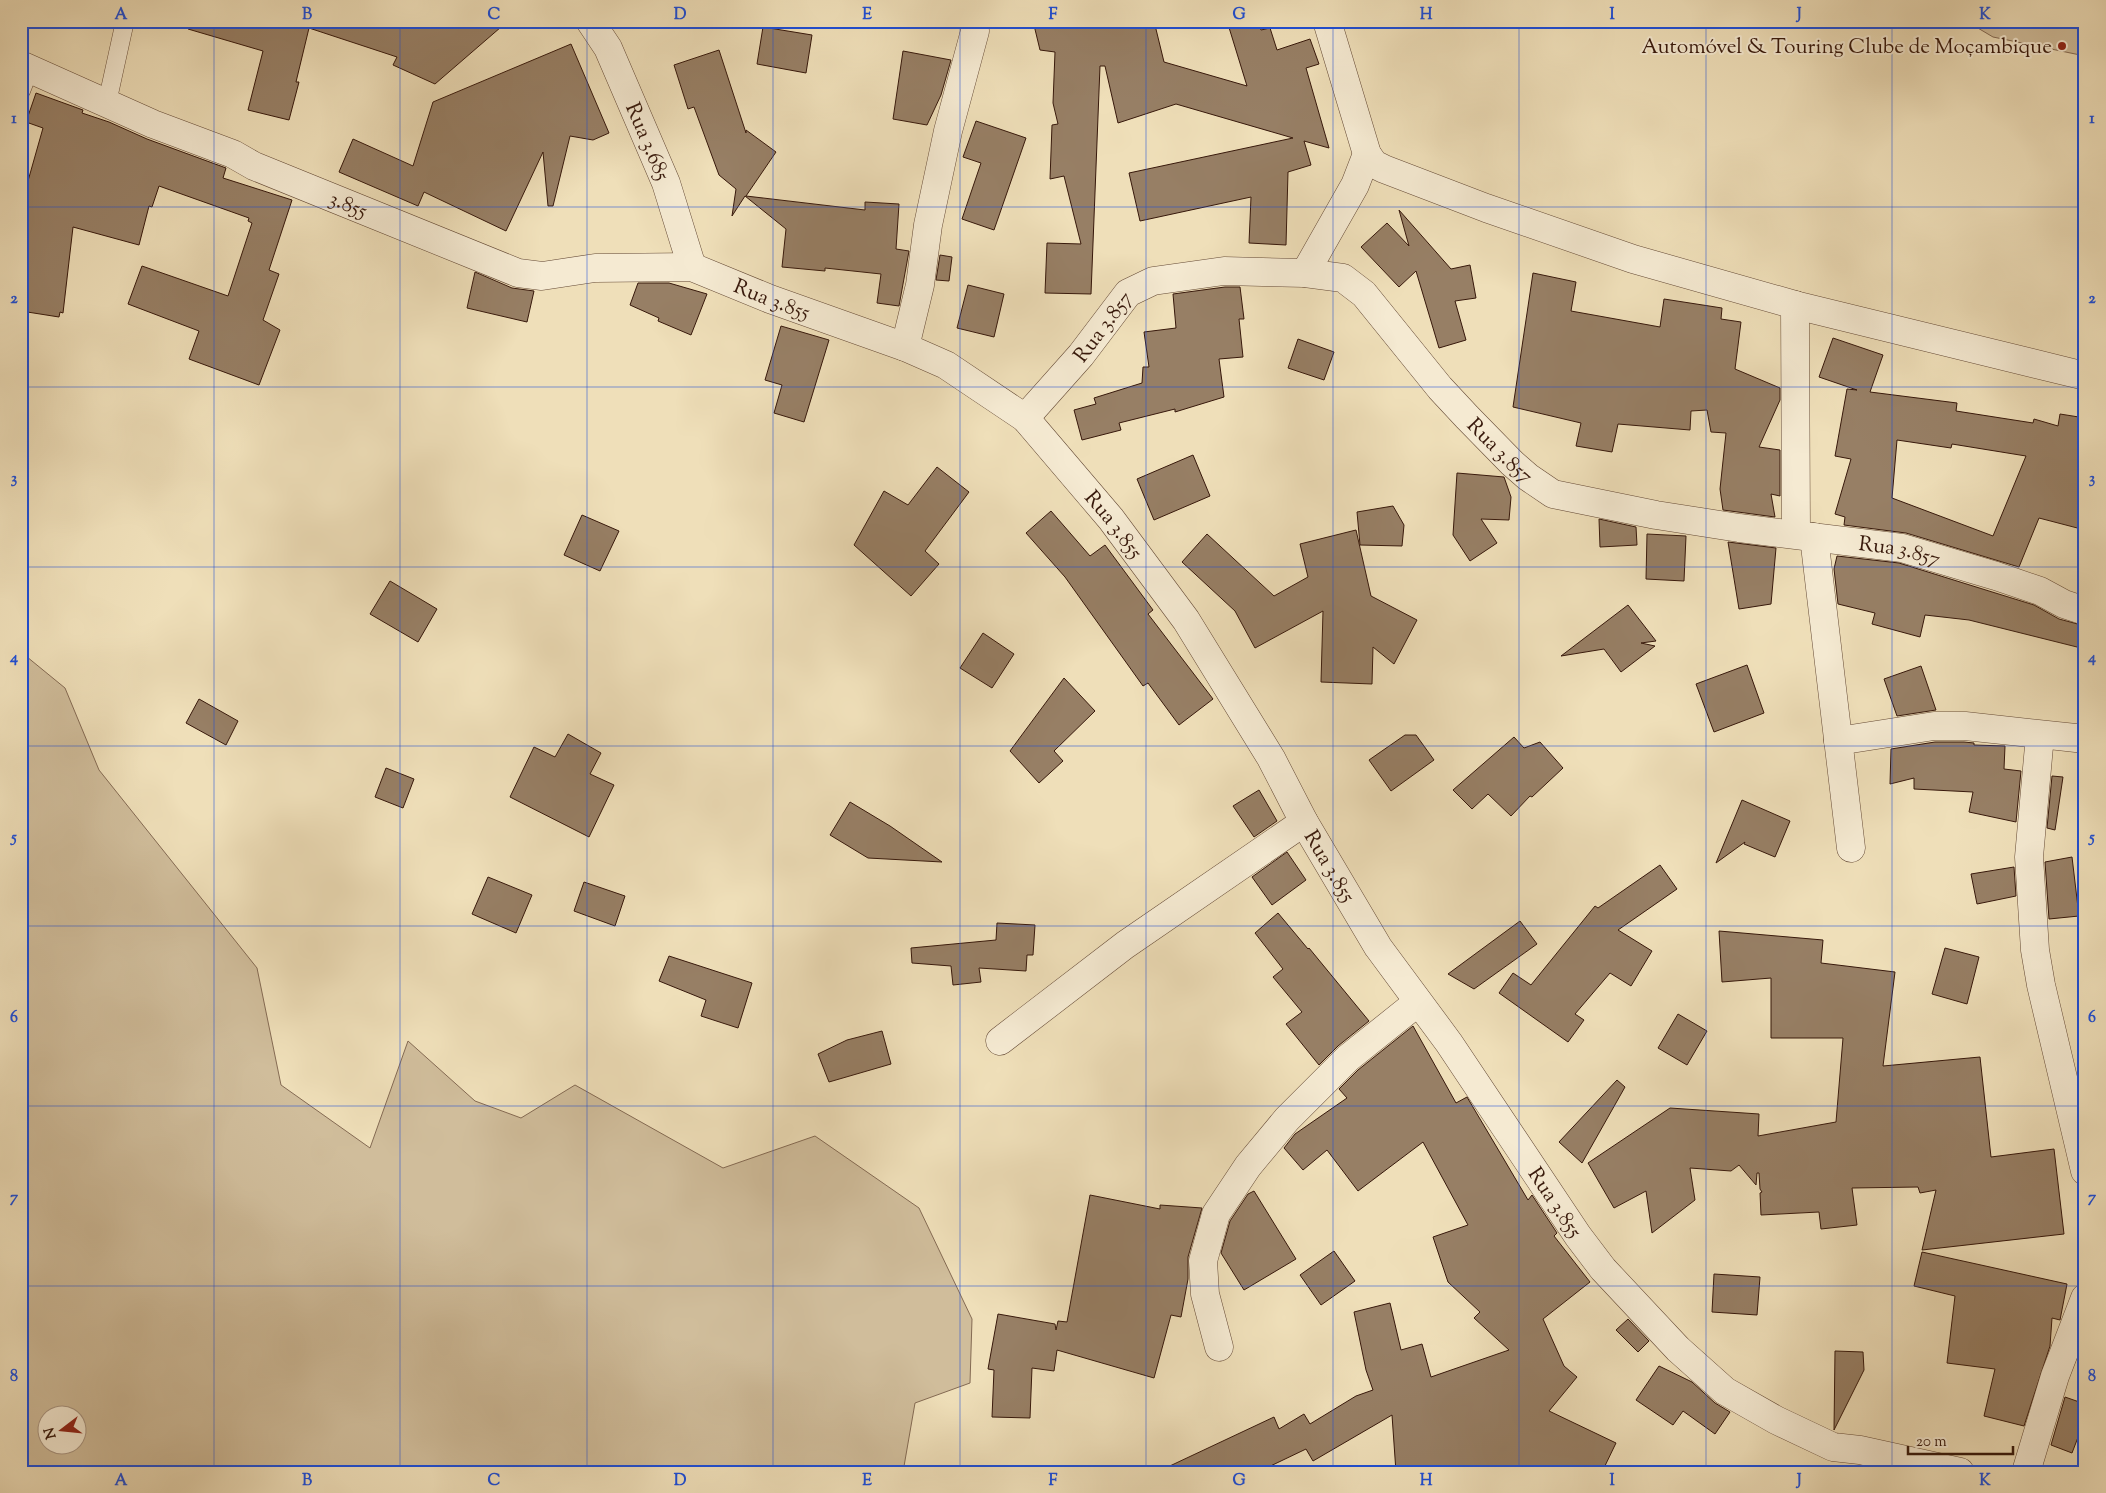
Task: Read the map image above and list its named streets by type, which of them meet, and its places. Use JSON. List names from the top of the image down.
{
  "streets": {
    "street": [
      "Rua 3.685",
      "3.855",
      "Rua 3.855",
      "Rua 3.857"
    ]
  },
  "crossings": [
    ["Rua 3.685", "3.855"],
    ["Rua 3.685", "Rua 3.855"],
    ["3.855", "Rua 3.855"],
    ["Rua 3.855", "Rua 3.857"]
  ],
  "places": ["Automóvel & Touring Clube de Moçambique"],
  "scale_bar": "20 m",
  "north": "left",
  "grid": {
    "columns": [
      "A",
      "B",
      "C",
      "D",
      "E",
      "F",
      "G",
      "H",
      "I",
      "J",
      "K"
    ],
    "rows": [
      "1",
      "2",
      "3",
      "4",
      "5",
      "6",
      "7",
      "8"
    ]
  }
}
